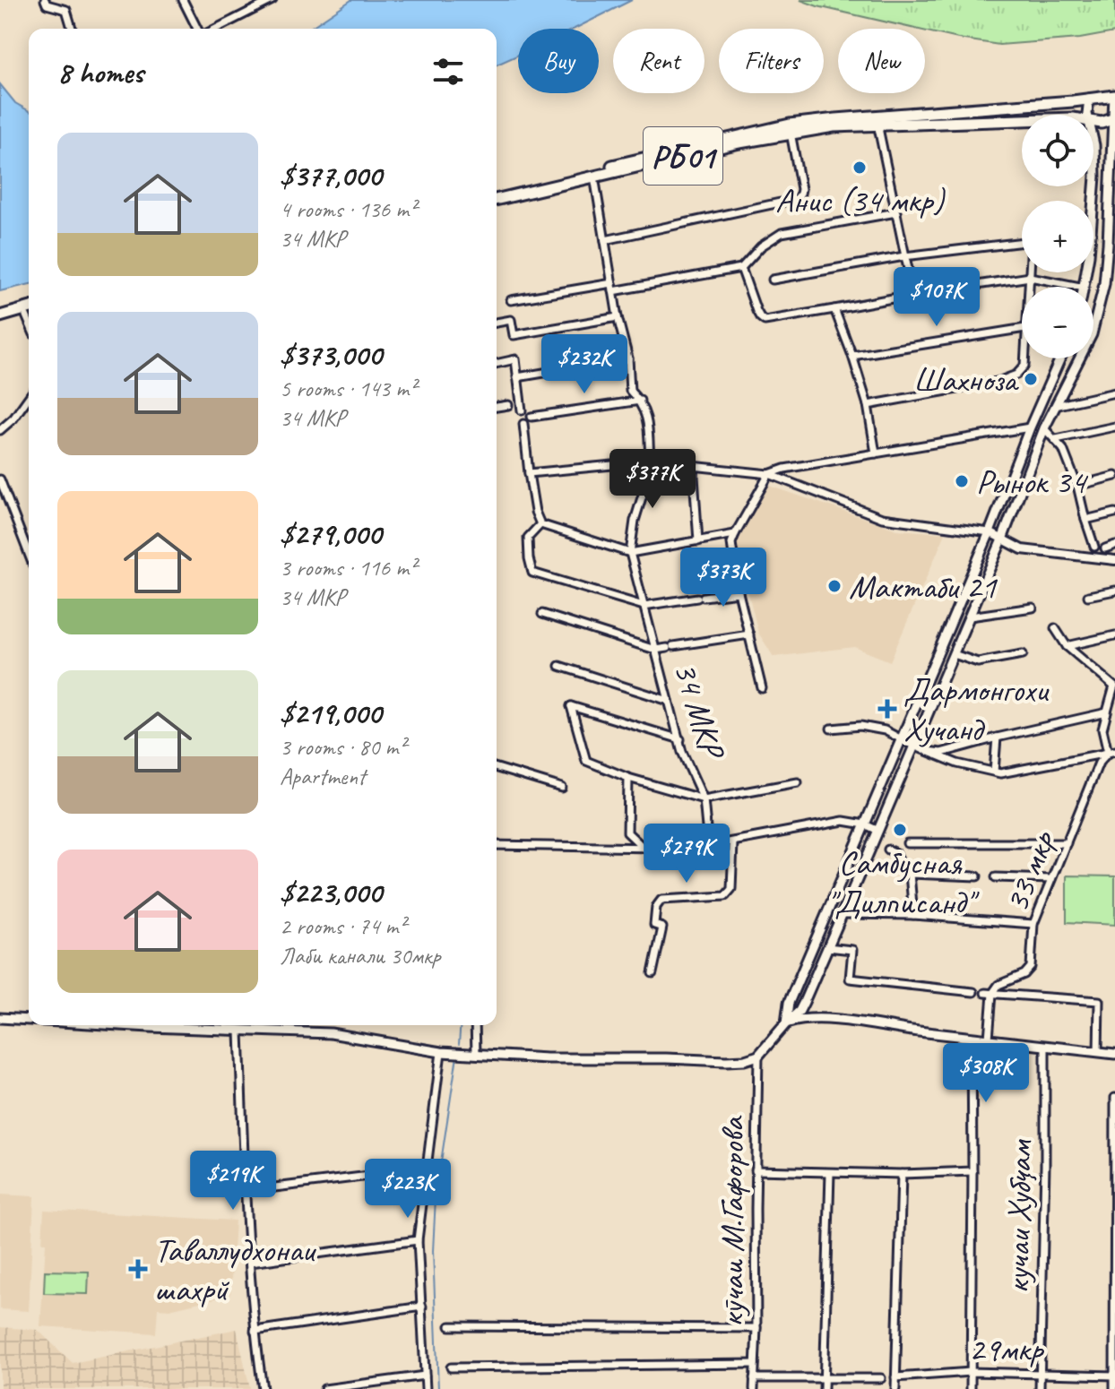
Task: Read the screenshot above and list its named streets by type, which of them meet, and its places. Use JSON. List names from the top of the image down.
{
  "streets": {
    "highway": ["РБ01"],
    "street": [
      "34 МКР",
      "33 мкр",
      "кучаи Хубҷам",
      "кӯчаи М.Гафорова",
      "29мкр"
    ]
  },
  "crossings": [
    ["кучаи Хубҷам", "29мкр"]
  ],
  "places": {
    "other": [
      "Анис (34 мкр)",
      "Шахноза",
      "Рынок 34",
      "Мактаби 21",
      "Самбусная \"Дилписанд\""
    ],
    "health": ["Дармонгохи Хучанд", "Таваллудхонаи шахрй"]
  },
  "page": {
    "chip": [
      "Buy",
      "Rent",
      "Filters",
      "New"
    ],
    "heading": "8 homes",
    "map_buttons": ["+", "−"],
    "list": [
      {
        "name": "$377,000",
        "note": "4 rooms · 136 m² · 34 МКР"
      },
      {
        "name": "$373,000",
        "note": "5 rooms · 143 m² · 34 МКР"
      },
      {
        "name": "$279,000",
        "note": "3 rooms · 116 m² · 34 МКР"
      },
      {
        "name": "$219,000",
        "note": "3 rooms · 80 m² · Apartment"
      },
      {
        "name": "$223,000",
        "note": "2 rooms · 74 m² · Лаби канали 30мкр"
      }
    ],
    "price": [
      "$107K",
      "$232K",
      "$377K",
      "$373K",
      "$279K",
      "$308K",
      "$219K",
      "$223K"
    ]
  }
}
